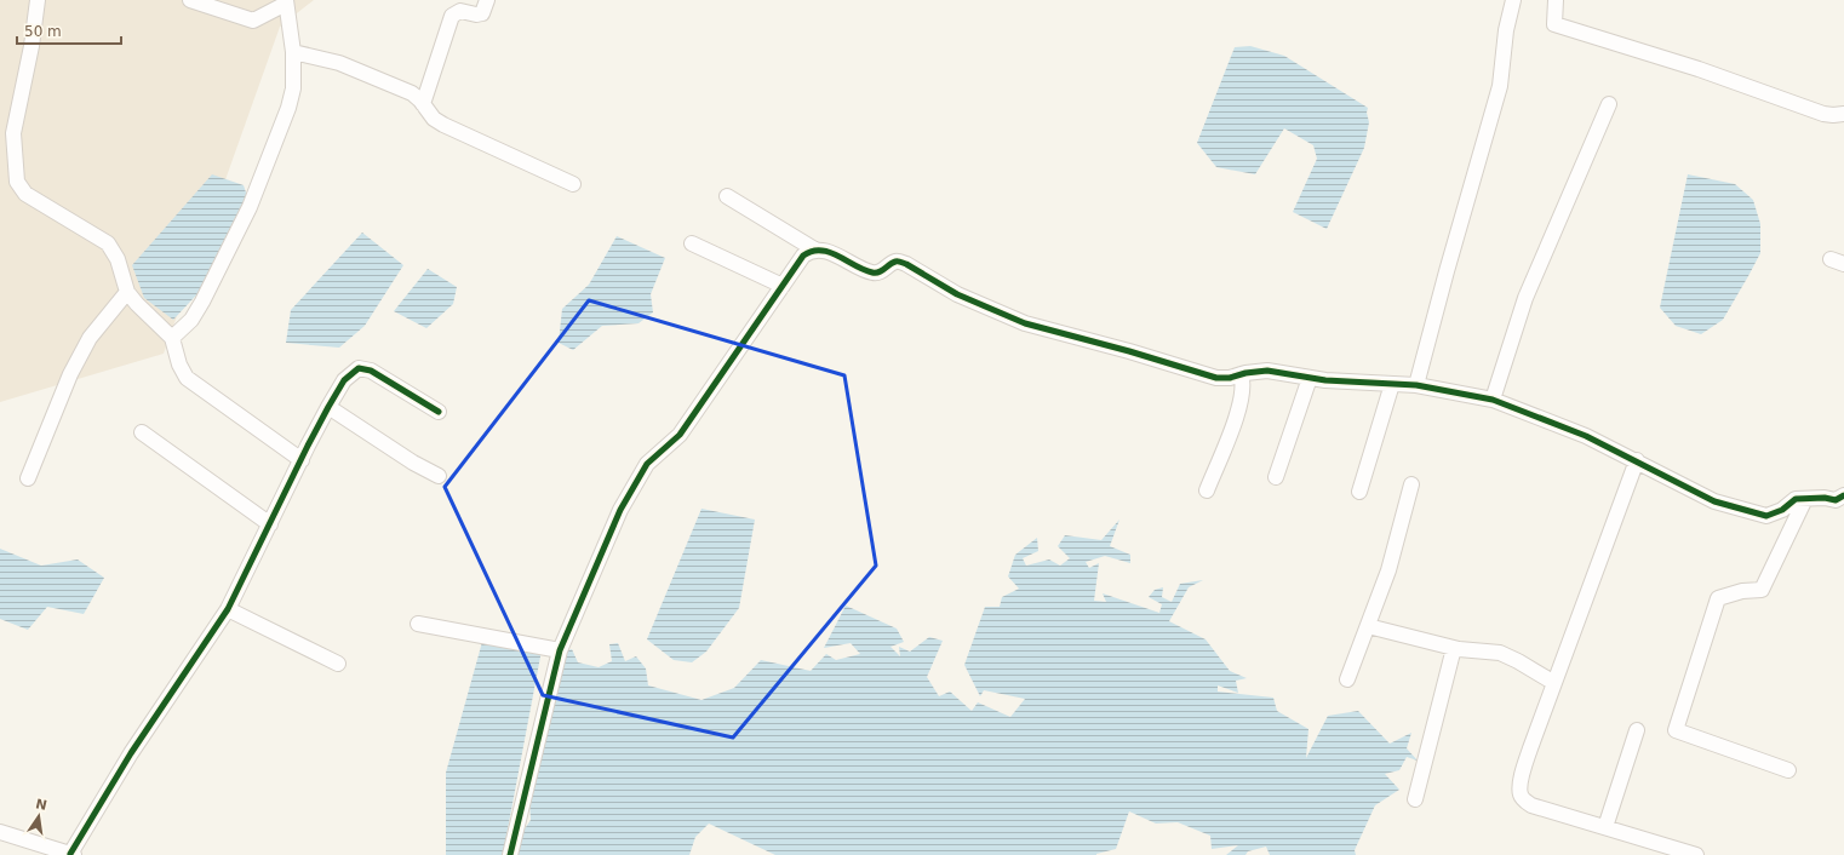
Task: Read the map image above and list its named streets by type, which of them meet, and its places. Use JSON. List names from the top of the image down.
{
  "scale_bar": "50 m",
  "north": "top"
}
